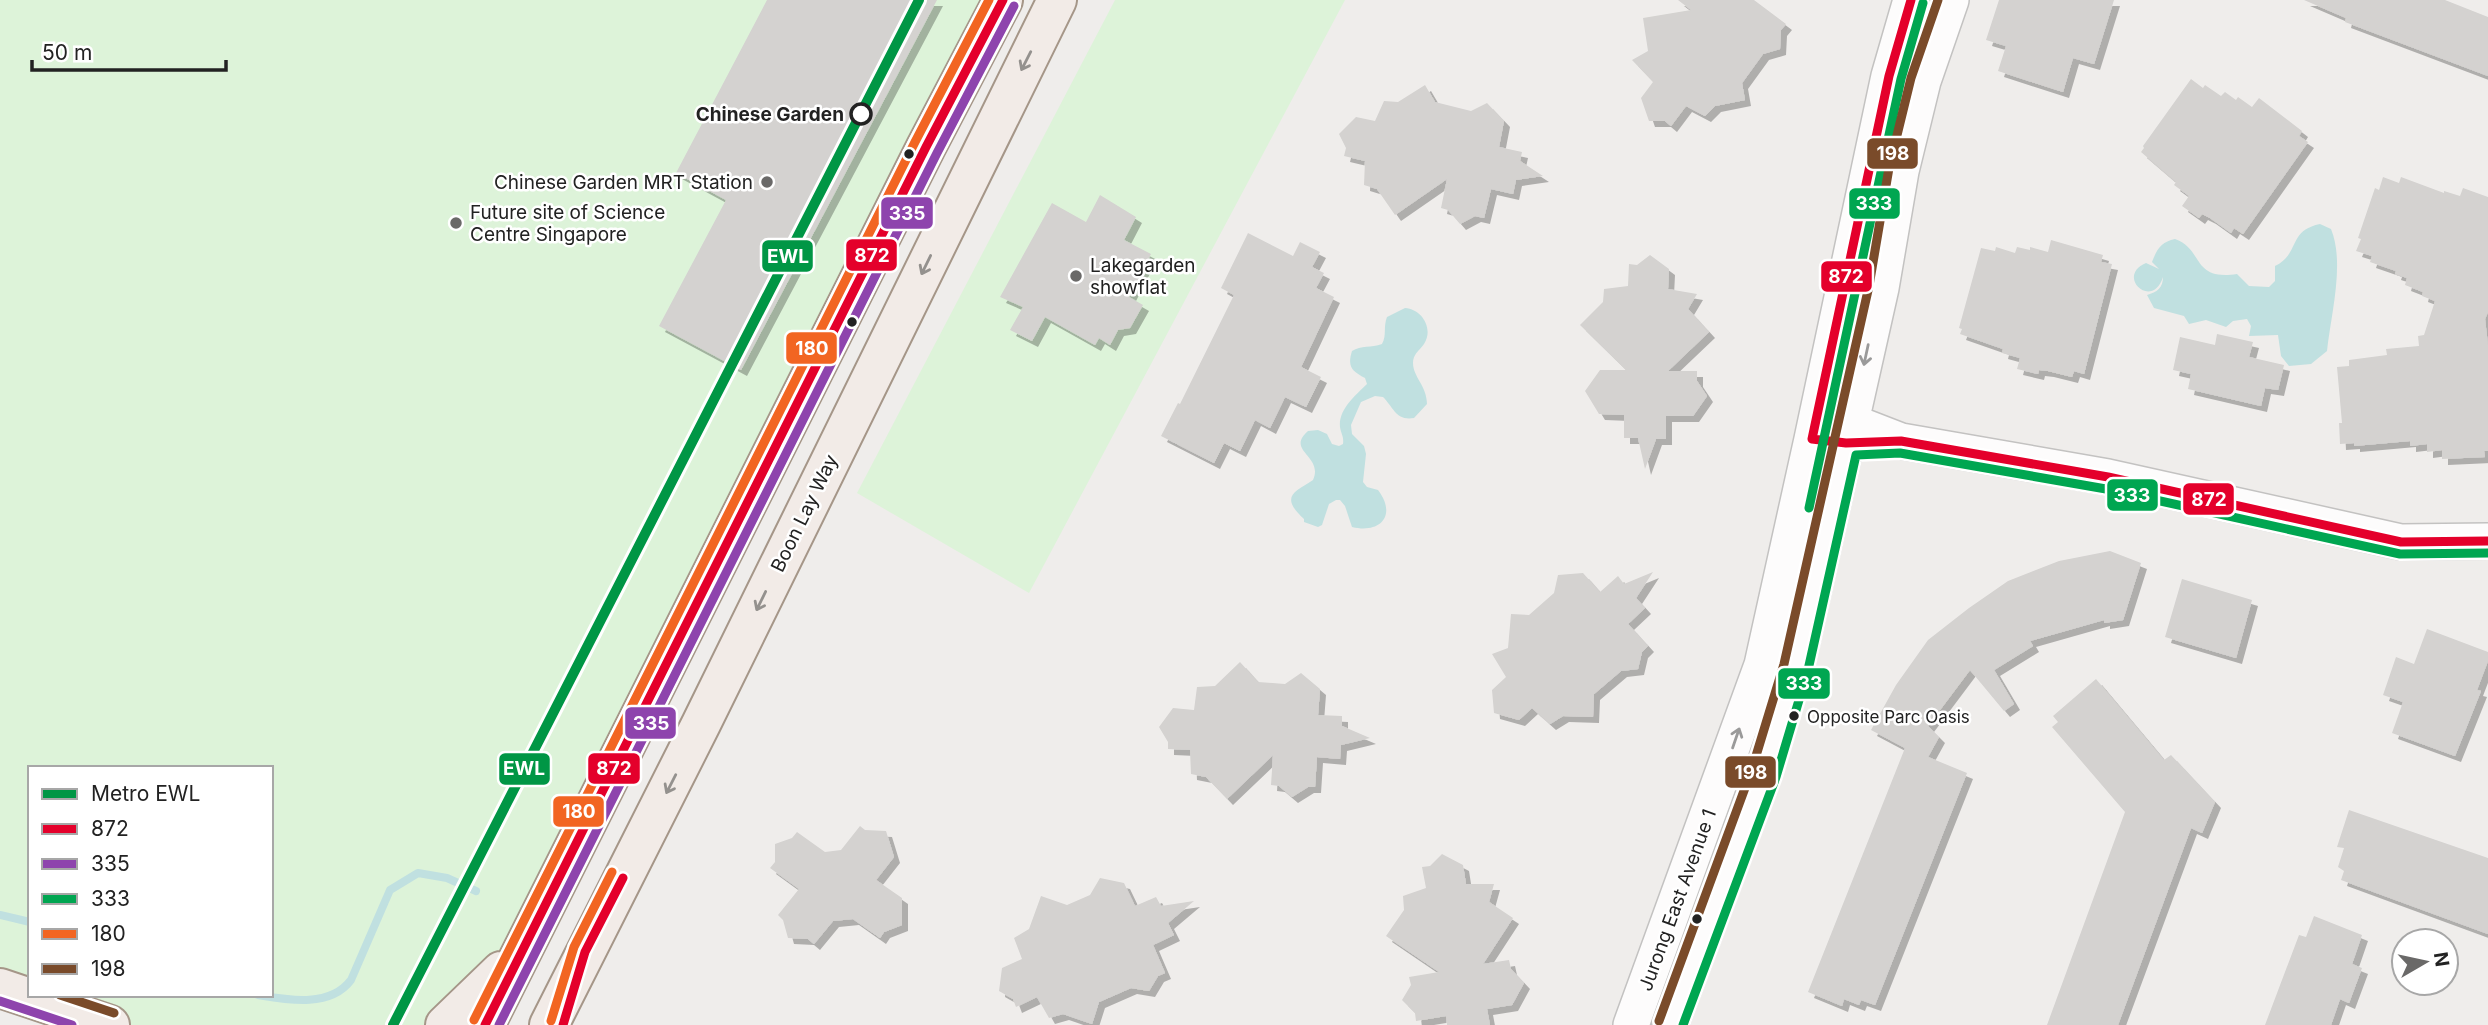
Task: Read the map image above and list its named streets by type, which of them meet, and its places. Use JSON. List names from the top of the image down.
{
  "streets": {
    "main road": ["Boon Lay Way"],
    "street": ["Jurong East Avenue 1"]
  },
  "places": [
    "Chinese Garden",
    "Chinese Garden MRT Station",
    "Future site of Science Centre Singapore",
    "Lakegarden showflat",
    "Opposite Parc Oasis"
  ],
  "lines": [
    "metro line EWL",
    "transit line 872",
    "transit line 180",
    "transit line 198",
    "transit line 333",
    "transit line 335"
  ],
  "legend": [
    "Metro EWL",
    "872",
    "335",
    "333",
    "180",
    "198"
  ],
  "scale_bar": "50 m",
  "north": "right"
}
